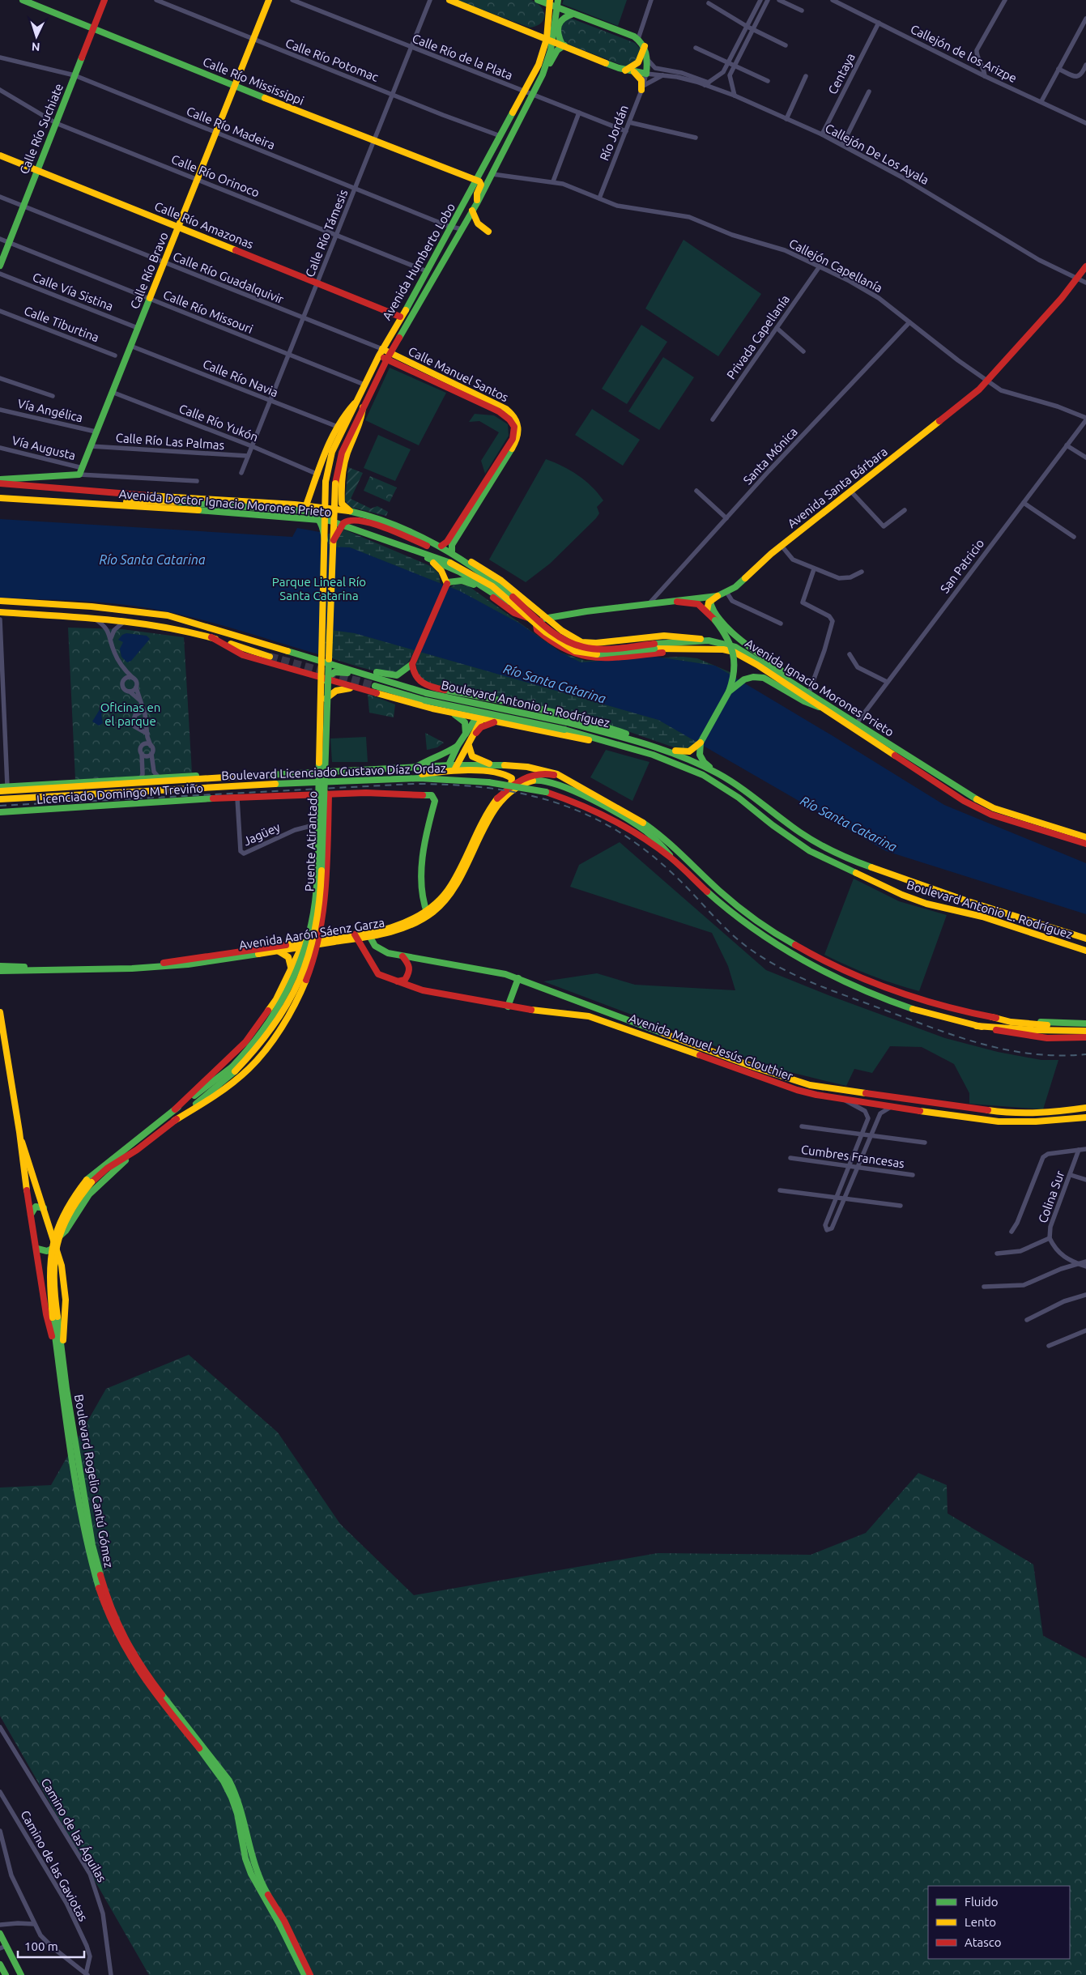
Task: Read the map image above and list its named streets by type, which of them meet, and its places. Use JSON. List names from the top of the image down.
{
  "streets": {
    "main road": [
      "Calle Río Mississippi",
      "Calle Río Suchiate",
      "Calle Río Amazonas",
      "Avenida Humberto Lobo",
      "Calle Río Bravo",
      "Calle Manuel Santos",
      "Avenida Santa Bárbara",
      "Avenida Doctor Ignacio Morones Prieto",
      "Avenida Ignacio Morones Prieto",
      "Boulevard Antonio L. Rodríguez",
      "Boulevard Licenciado Gustavo Díaz Ordaz",
      "Licenciado Domingo M Treviño",
      "Puente Atirantado",
      "Avenida Aarón Sáenz Garza",
      "Avenida Manuel Jesús Clouthier",
      "Boulevard Rogelio Cantú Gómez"
    ],
    "street": [
      "Callejón de los Arizpe",
      "Calle Río de la Plata",
      "Calle Río Potomac",
      "Centaya",
      "Calle Río Madeira",
      "Río Jordán",
      "Callejón De Los Ayala",
      "Calle Río Orinoco",
      "Calle Río Támesis",
      "Callejón Capellanía",
      "Calle Río Guadalquivir",
      "Calle Vía Sistina",
      "Calle Río Missouri",
      "Calle Tiburtina",
      "Privada Capellanía",
      "Calle Río Navia",
      "Vía Angélica",
      "Calle Río Yukón",
      "Calle Río Las Palmas",
      "Vía Augusta",
      "Santa Mónica",
      "San Patricio",
      "Jagüey",
      "Cumbres Francesas",
      "Colina Sur",
      "Camino de las Águilas",
      "Camino de las Gaviotas"
    ]
  },
  "crossings": [
    ["Callejón de los Arizpe", "Centaya"],
    ["Calle Río de la Plata", "Río Jordán"],
    ["Calle Río de la Plata", "Calle Río Támesis"],
    ["Calle Río de la Plata", "Avenida Humberto Lobo"],
    ["Calle Río Potomac", "Calle Río Támesis"],
    ["Calle Río Potomac", "Avenida Humberto Lobo"],
    ["Calle Río Potomac", "Calle Río Bravo"],
    ["Centaya", "Callejón De Los Ayala"],
    ["Calle Río Mississippi", "Calle Río Suchiate"],
    ["Calle Río Mississippi", "Calle Río Támesis"],
    ["Calle Río Mississippi", "Avenida Humberto Lobo"],
    ["Calle Río Mississippi", "Calle Río Bravo"],
    ["Calle Río Madeira", "Calle Río Suchiate"],
    ["Calle Río Madeira", "Calle Río Támesis"],
    ["Calle Río Madeira", "Avenida Humberto Lobo"],
    ["Calle Río Madeira", "Calle Río Bravo"],
    ["Calle Río Suchiate", "Calle Río Orinoco"],
    ["Calle Río Suchiate", "Calle Río Amazonas"],
    ["Calle Río Suchiate", "Calle Río Guadalquivir"],
    ["Calle Río Suchiate", "Calle Río Missouri"],
    ["Río Jordán", "Callejón De Los Ayala"],
    ["Río Jordán", "Callejón Capellanía"],
    ["Callejón De Los Ayala", "Avenida Santa Bárbara"],
    ["Calle Río Orinoco", "Calle Río Támesis"],
    ["Calle Río Orinoco", "Avenida Humberto Lobo"],
    ["Calle Río Orinoco", "Calle Río Bravo"],
    ["Calle Río Amazonas", "Calle Río Támesis"],
    ["Calle Río Amazonas", "Avenida Humberto Lobo"],
    ["Calle Río Amazonas", "Calle Río Bravo"],
    ["Calle Río Támesis", "Calle Río Guadalquivir"],
    ["Calle Río Támesis", "Calle Río Missouri"],
    ["Calle Río Támesis", "Calle Río Navia"],
    ["Calle Río Támesis", "Calle Río Yukón"],
    ["Calle Río Támesis", "Calle Río Las Palmas"],
    ["Avenida Humberto Lobo", "Callejón Capellanía"],
    ["Avenida Humberto Lobo", "Calle Río Guadalquivir"],
    ["Avenida Humberto Lobo", "Calle Río Missouri"],
    ["Avenida Humberto Lobo", "Calle Manuel Santos"],
    ["Avenida Humberto Lobo", "Calle Río Navia"],
    ["Avenida Humberto Lobo", "Puente Atirantado"],
    ["Callejón Capellanía", "Privada Capellanía"],
    ["Callejón Capellanía", "Santa Mónica"],
    ["Callejón Capellanía", "Avenida Santa Bárbara"],
    ["Callejón Capellanía", "San Patricio"],
    ["Calle Río Bravo", "Calle Río Guadalquivir"],
    ["Calle Río Bravo", "Calle Vía Sistina"],
    ["Calle Río Bravo", "Calle Río Missouri"],
    ["Calle Río Bravo", "Calle Río Navia"],
    ["Calle Río Bravo", "Vía Angélica"],
    ["Calle Río Bravo", "Calle Río Yukón"],
    ["Calle Río Bravo", "Calle Río Las Palmas"],
    ["Calle Río Bravo", "Vía Augusta"],
    ["Calle Río Guadalquivir", "Calle Manuel Santos"],
    ["Santa Mónica", "Avenida Santa Bárbara"],
    ["Avenida Doctor Ignacio Morones Prieto", "Avenida Ignacio Morones Prieto"],
    ["San Patricio", "Avenida Ignacio Morones Prieto"],
    ["Boulevard Licenciado Gustavo Díaz Ordaz", "Avenida Aarón Sáenz Garza"],
    ["Licenciado Domingo M Treviño", "Jagüey"],
    ["Puente Atirantado", "Boulevard Rogelio Cantú Gómez"],
    ["Avenida Aarón Sáenz Garza", "Avenida Manuel Jesús Clouthier"]
  ],
  "water": ["Río Santa Catarina"],
  "parks": ["Parque Lineal Río Santa Catarina", "Oficinas en el parque"],
  "legend": ["Fluido", "Lento", "Atasco"],
  "scale_bar": "100 m",
  "north": "bottom"
}
